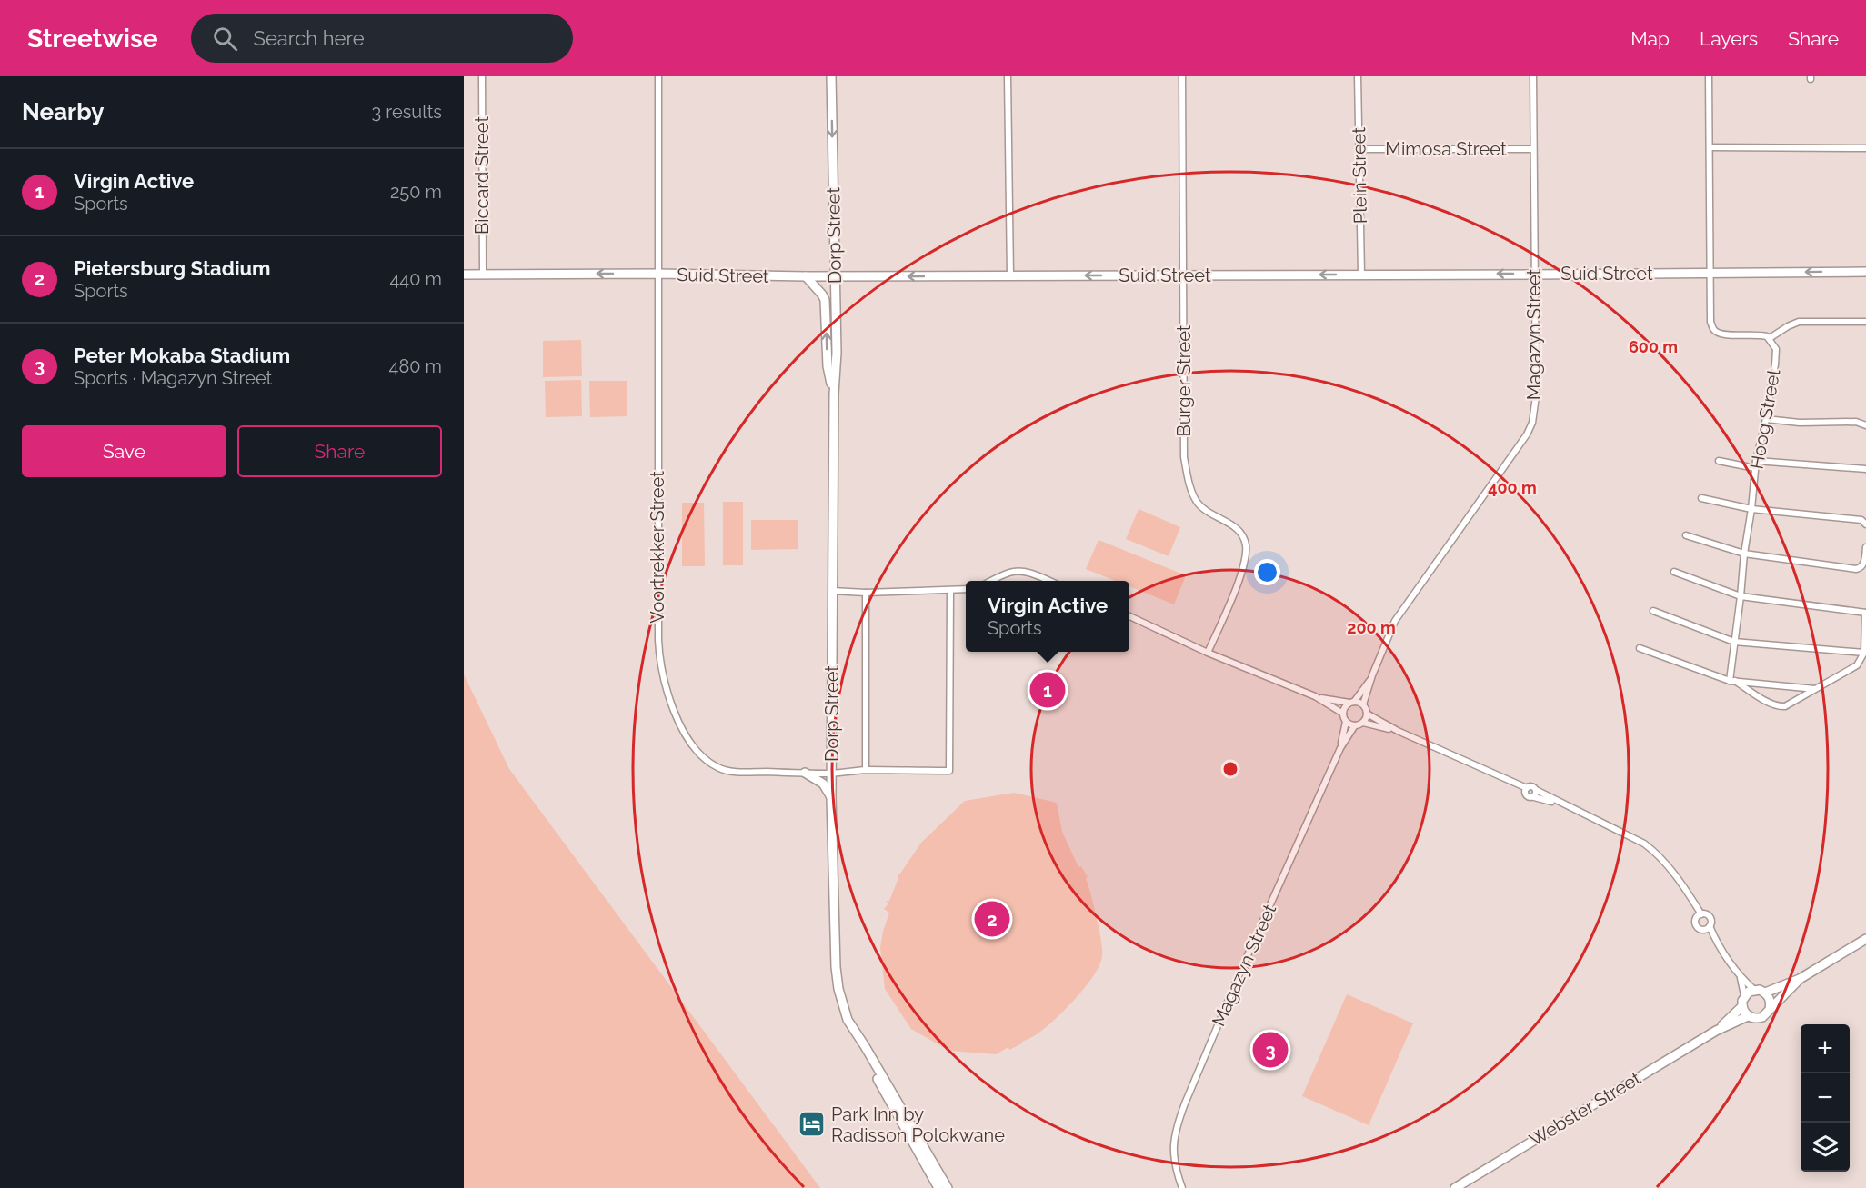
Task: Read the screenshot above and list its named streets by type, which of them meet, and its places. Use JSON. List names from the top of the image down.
{
  "streets": {
    "street": [
      "Mimosa Street",
      "Biccard Street",
      "Plein Street",
      "Dorp Street",
      "Suid Street",
      "Magazyn Street",
      "Burger Street",
      "Hoog Street",
      "Voortrekker Street",
      "Webster Street"
    ]
  },
  "crossings": [
    ["Mimosa Street", "Plein Street"],
    ["Mimosa Street", "Magazyn Street"],
    ["Biccard Street", "Suid Street"],
    ["Plein Street", "Suid Street"],
    ["Dorp Street", "Suid Street"],
    ["Dorp Street", "Voortrekker Street"],
    ["Suid Street", "Magazyn Street"],
    ["Suid Street", "Burger Street"],
    ["Suid Street", "Voortrekker Street"]
  ],
  "one_way": ["Suid Street"],
  "places": {
    "hotel": ["Park Inn by Radisson Polokwane"]
  },
  "page": {
    "header": "Streetwise",
    "search": "Search here",
    "nav": ["Map", "Layers", "Share"],
    "heading": ["Nearby", "3 results"],
    "list": [
      {
        "mark": "1",
        "name": "Virgin Active",
        "note": "Sports",
        "value": "250 m"
      },
      {
        "mark": "2",
        "name": "Pietersburg Stadium",
        "note": "Sports",
        "value": "440 m"
      },
      {
        "mark": "3",
        "name": "Peter Mokaba Stadium",
        "note": "Sports · Magazyn Street",
        "value": "480 m"
      }
    ],
    "buttons": ["Save", "Share"],
    "popup": ["Virgin Active", "Sports"],
    "pins": ["1", "2", "3"],
    "map_buttons": ["+", "−"]
  },
  "rings": ["600 m", "400 m", "200 m"]
}
